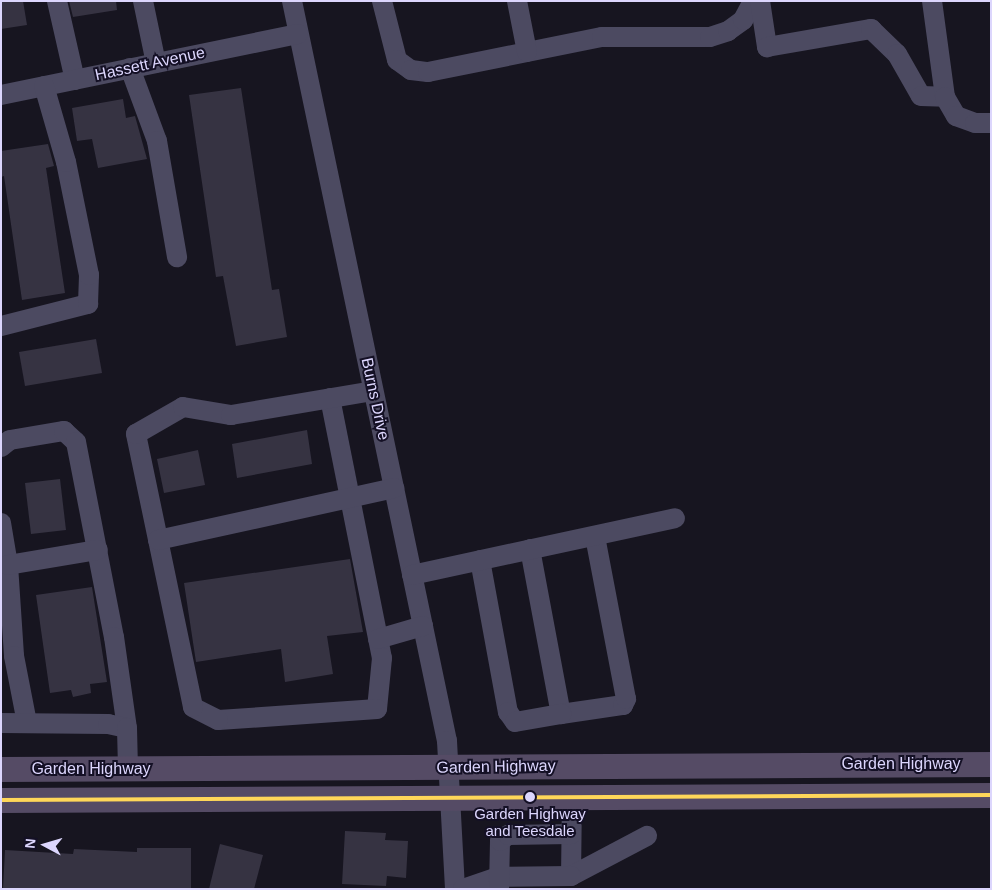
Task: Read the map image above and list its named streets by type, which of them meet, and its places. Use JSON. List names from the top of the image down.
{
  "streets": {
    "main road": ["Garden Highway"],
    "street": ["Hassett Avenue", "Burns Drive"]
  },
  "crossings": [
    ["Hassett Avenue", "Burns Drive"],
    ["Burns Drive", "Garden Highway"]
  ],
  "places": ["Garden Highway and Teesdale"],
  "north": "left"
}
